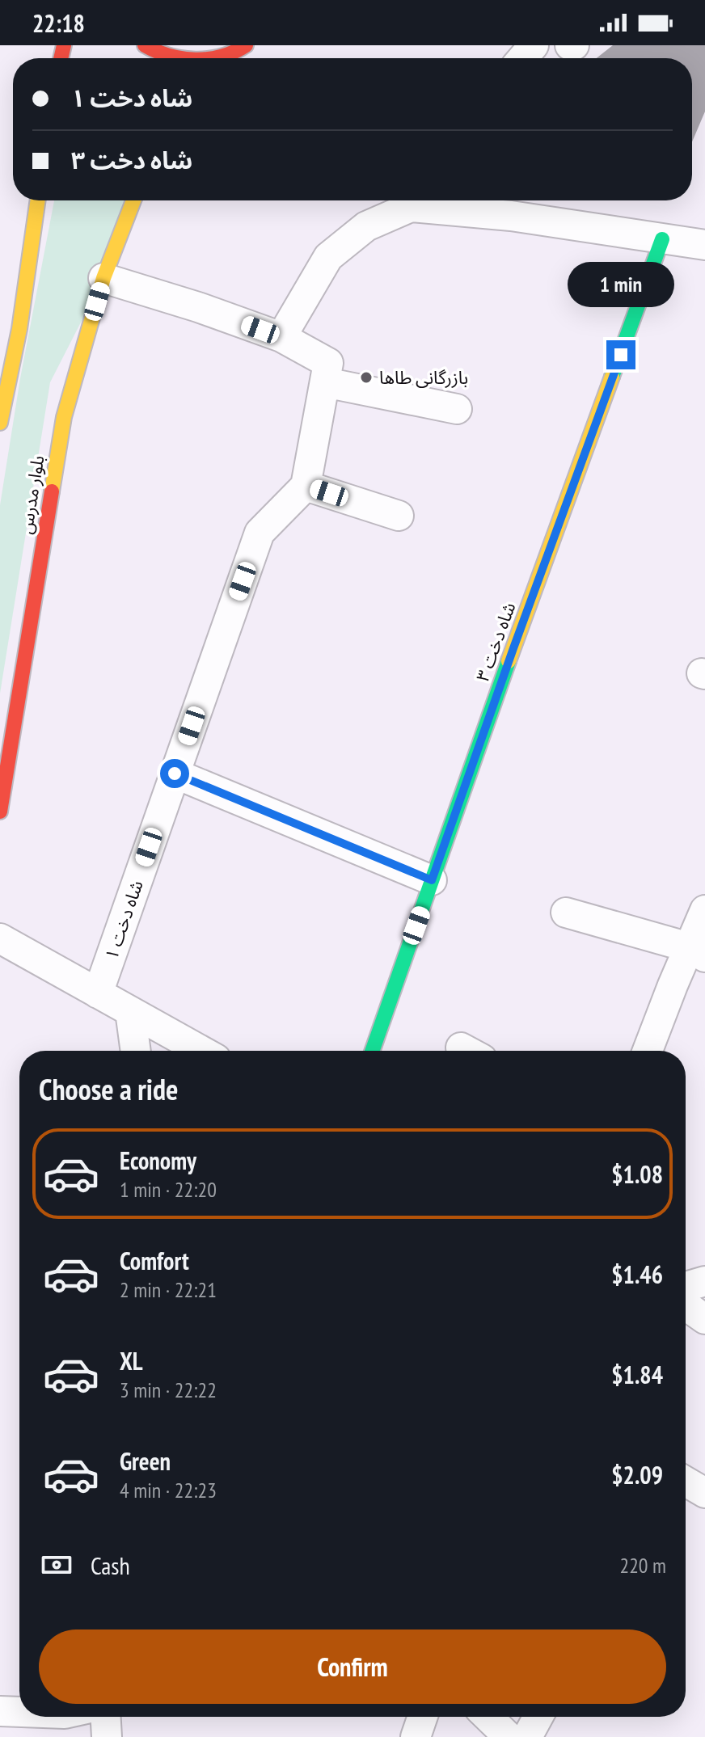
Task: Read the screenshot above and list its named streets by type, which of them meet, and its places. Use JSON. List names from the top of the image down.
{
  "streets": {
    "main road": ["بلوار مدرس", "شاه دخت ۳"],
    "street": ["شاه دخت ۱"]
  },
  "places": ["بازرگانی طاها"],
  "page": {
    "status": "22:18",
    "banner": ["شاه دخت ۱", "شاه دخت ۳"],
    "bubble": "1 min",
    "heading": "Choose a ride",
    "list": [
      {
        "name": "Economy",
        "note": "1 min · 22:20",
        "value": "$1.08"
      },
      {
        "name": "Comfort",
        "note": "2 min · 22:21",
        "value": "$1.46"
      },
      {
        "name": "XL",
        "note": "3 min · 22:22",
        "value": "$1.84"
      },
      {
        "name": "Green",
        "note": "4 min · 22:23",
        "value": "$2.09"
      }
    ],
    "pay": ["Cash", "220 m"],
    "buttons": "Confirm"
  }
}
